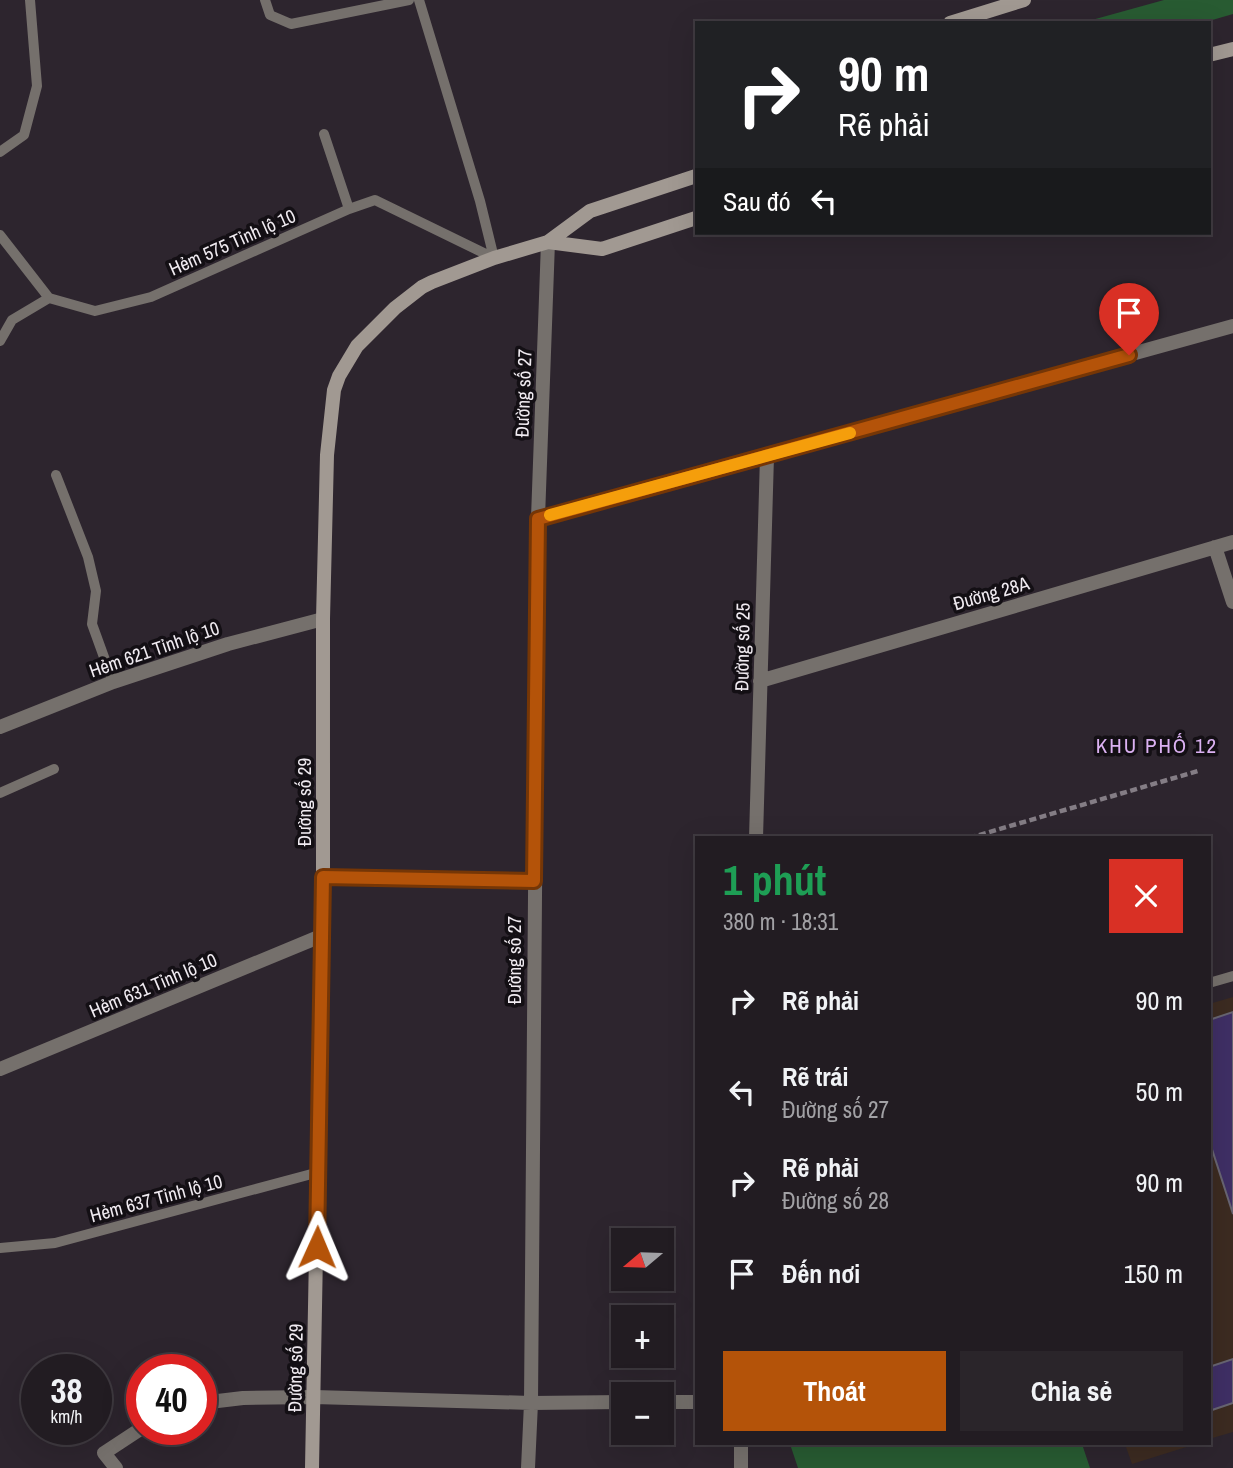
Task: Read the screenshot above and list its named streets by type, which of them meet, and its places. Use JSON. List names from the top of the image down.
{
  "streets": {
    "street": [
      "Đường số 27",
      "Đường 28A",
      "Đường số 25",
      "Hẻm 621 Tỉnh lộ 10",
      "Đường số 29",
      "Hẻm 631 Tỉnh lộ 10"
    ],
    "lane": ["Hẻm 575 Tỉnh lộ 10", "Hẻm 637 Tỉnh lộ 10"]
  },
  "crossings": [
    ["Hẻm 575 Tỉnh lộ 10", "Đường số 29"],
    ["Đường số 27", "Đường số 29"],
    ["Đường 28A", "Đường số 25"],
    ["Hẻm 621 Tỉnh lộ 10", "Đường số 29"],
    ["Đường số 29", "Hẻm 631 Tỉnh lộ 10"],
    ["Đường số 29", "Hẻm 637 Tỉnh lộ 10"]
  ],
  "districts": ["KHU PHỐ 12"],
  "north": "left",
  "page": {
    "turn": ["90 m", "Rẽ phải"],
    "then": "Sau đó",
    "heading": ["1 phút", "380 m · 18:31"],
    "list": [
      {
        "name": "Rẽ phải",
        "value": "90 m"
      },
      {
        "name": "Rẽ trái",
        "note": "Đường số 27",
        "value": "50 m"
      },
      {
        "name": "Rẽ phải",
        "note": "Đường số 28",
        "value": "90 m"
      },
      {
        "name": "Đến nơi",
        "value": "150 m"
      }
    ],
    "map_buttons": ["+", "−"],
    "buttons": ["Thoát", "Chia sẻ"],
    "speed": "38 km/h",
    "limit": "40"
  }
}
